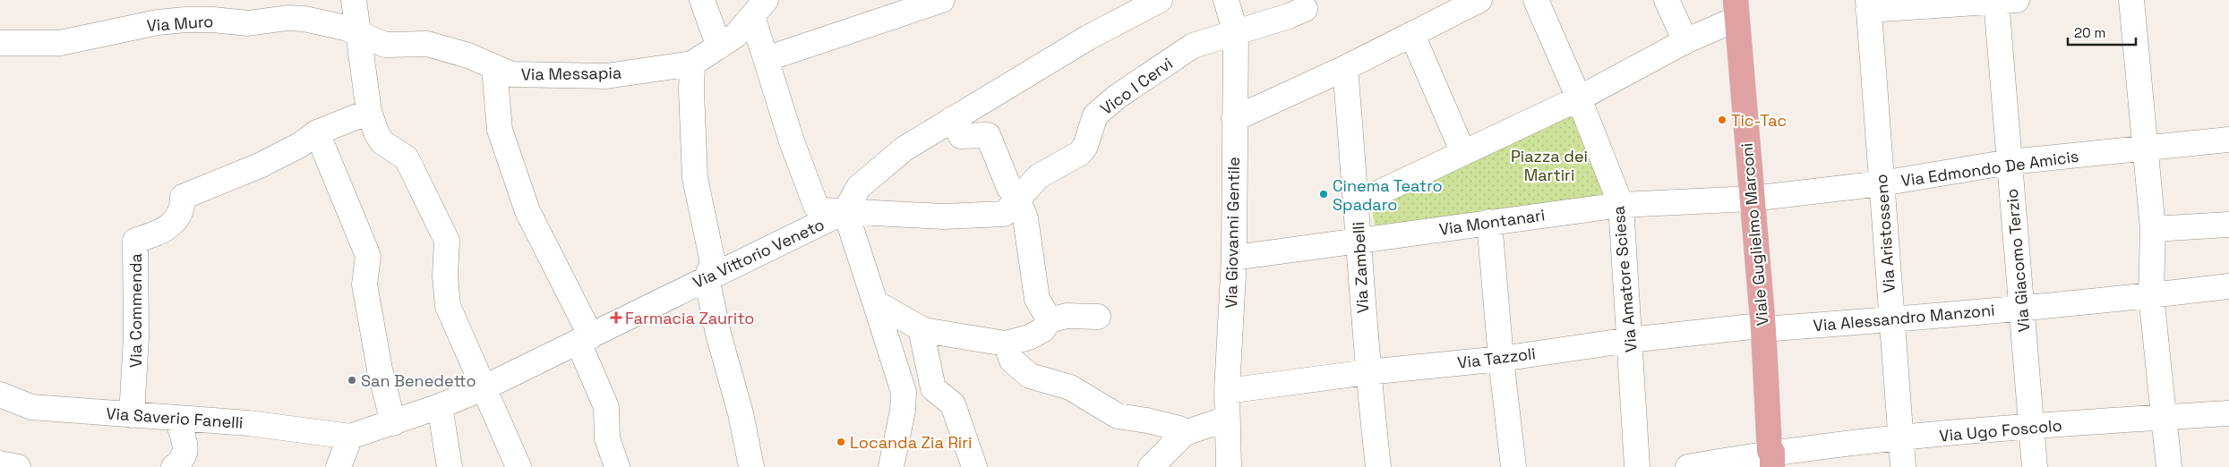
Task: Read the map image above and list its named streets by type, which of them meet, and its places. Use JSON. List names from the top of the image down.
{
  "streets": {
    "main road": ["Viale Guglielmo Marconi"],
    "street": [
      "Via Muro",
      "Via Messapia",
      "Vico I Cervi",
      "Via Edmondo De Amicis",
      "Via Montanari",
      "Via Giovanni Gentile",
      "Via Aristosseno",
      "Via Vittorio Veneto",
      "Via Giacomo Terzio",
      "Via Zambelli",
      "Via Amatore Sciesa",
      "Via Commenda",
      "Via Alessandro Manzoni",
      "Via Tazzoli",
      "Via Saverio Fanelli",
      "Via Ugo Foscolo"
    ]
  },
  "crossings": [
    ["Via Muro", "Via Messapia"],
    ["Vico I Cervi", "Via Giovanni Gentile"],
    ["Vico I Cervi", "Via Vittorio Veneto"],
    ["Via Edmondo De Amicis", "Via Montanari"],
    ["Via Edmondo De Amicis", "Via Aristosseno"],
    ["Via Edmondo De Amicis", "Viale Guglielmo Marconi"],
    ["Via Edmondo De Amicis", "Via Giacomo Terzio"],
    ["Via Montanari", "Via Giovanni Gentile"],
    ["Via Montanari", "Viale Guglielmo Marconi"],
    ["Via Montanari", "Via Zambelli"],
    ["Via Montanari", "Via Amatore Sciesa"],
    ["Via Giovanni Gentile", "Via Tazzoli"],
    ["Via Aristosseno", "Via Alessandro Manzoni"],
    ["Via Aristosseno", "Via Ugo Foscolo"],
    ["Viale Guglielmo Marconi", "Via Alessandro Manzoni"],
    ["Viale Guglielmo Marconi", "Via Tazzoli"],
    ["Viale Guglielmo Marconi", "Via Ugo Foscolo"],
    ["Via Vittorio Veneto", "Via Saverio Fanelli"],
    ["Via Giacomo Terzio", "Via Alessandro Manzoni"],
    ["Via Giacomo Terzio", "Via Ugo Foscolo"],
    ["Via Zambelli", "Via Tazzoli"],
    ["Via Amatore Sciesa", "Via Tazzoli"],
    ["Via Commenda", "Via Saverio Fanelli"],
    ["Via Alessandro Manzoni", "Via Tazzoli"]
  ],
  "parks": ["Piazza dei Martiri"],
  "places": {
    "other": [
      "Tic-Tac",
      "Cinema Teatro Spadaro",
      "San Benedetto",
      "Locanda Zia Riri"
    ],
    "health": ["Farmacia Zaurito"]
  },
  "scale_bar": "20 m"
}
